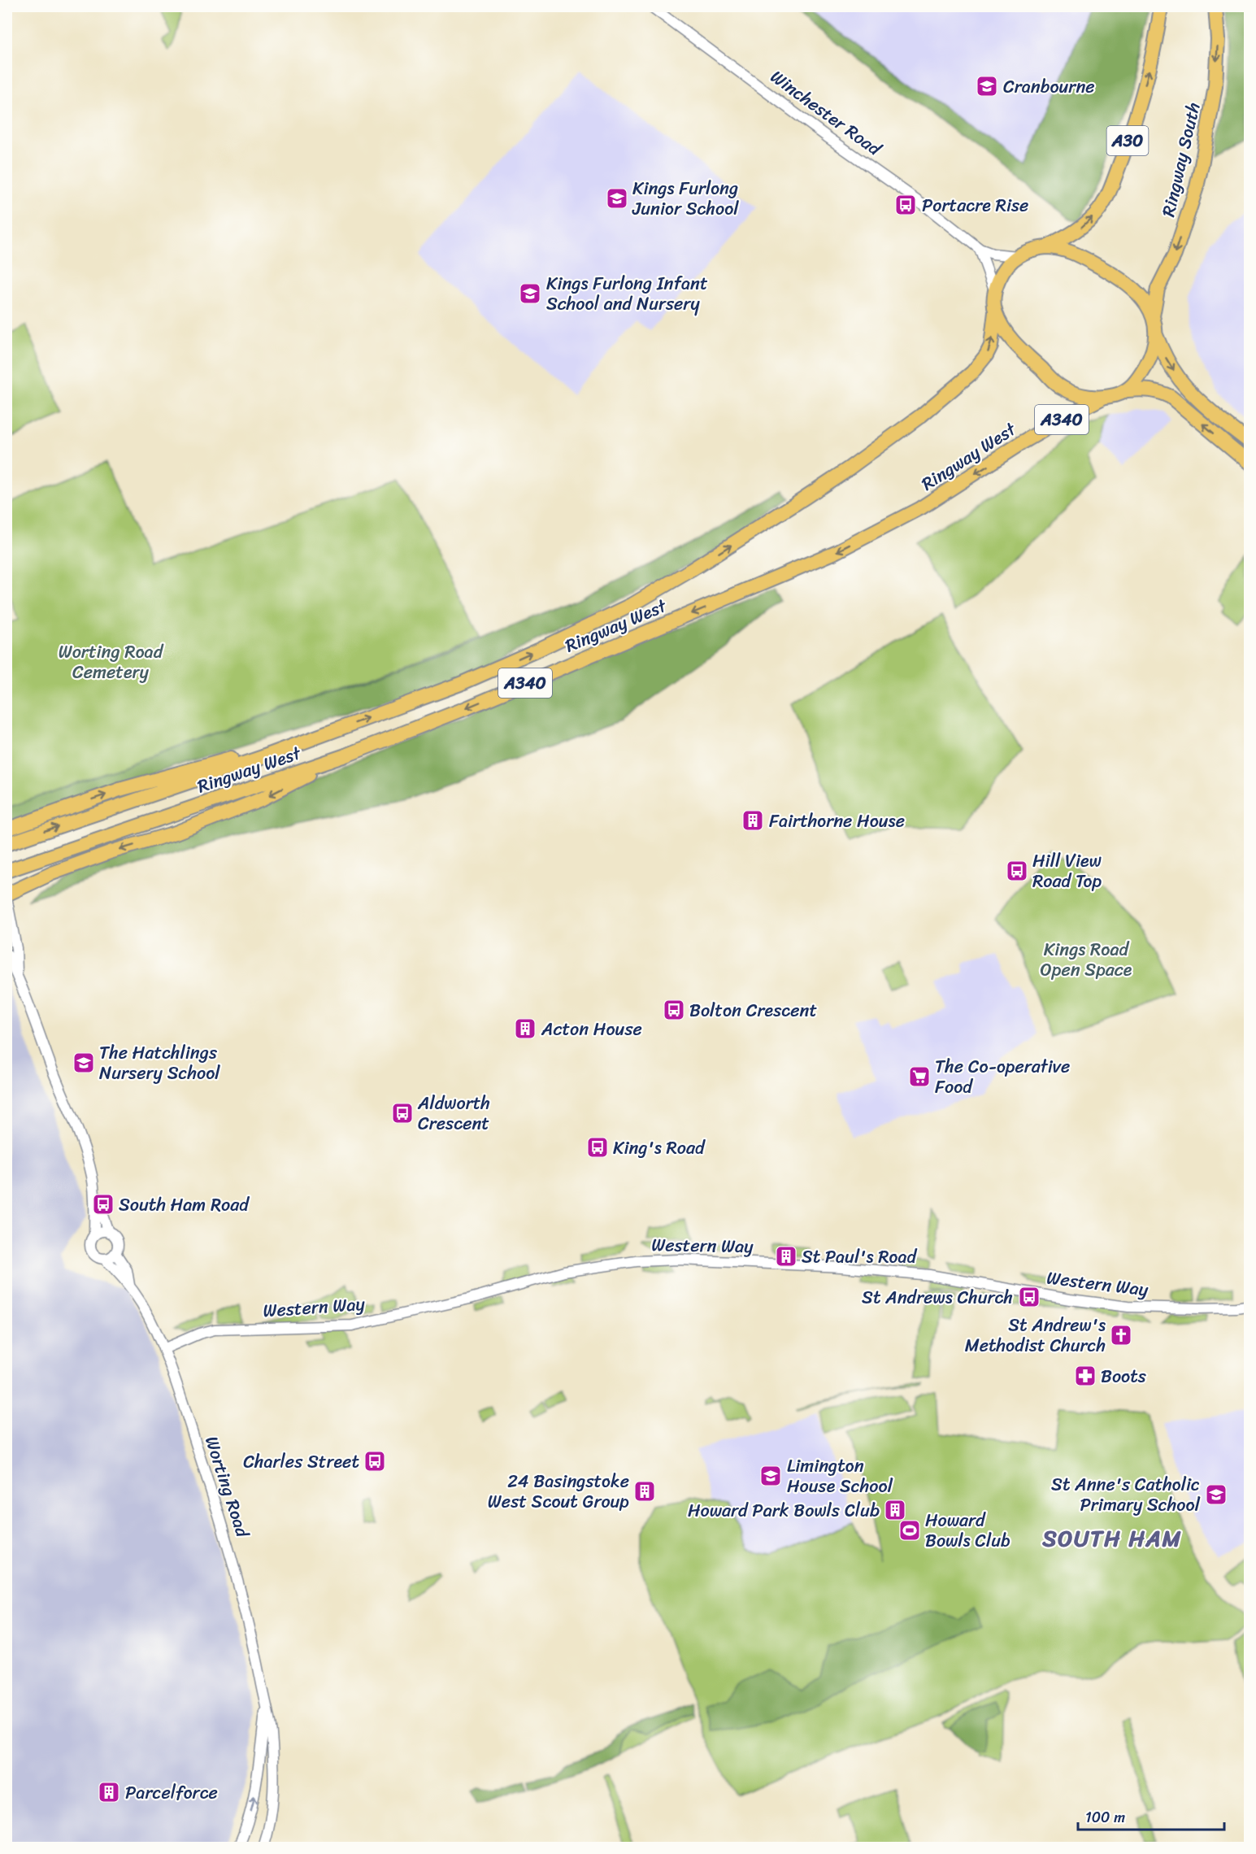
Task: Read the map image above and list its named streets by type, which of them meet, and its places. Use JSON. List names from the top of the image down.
{
  "streets": {
    "main road": [
      "A30",
      "Ringway South",
      "A340",
      "Ringway West"
    ],
    "street": ["Winchester Road", "Western Way", "Worting Road"]
  },
  "crossings": [
    ["Winchester Road", "A30"],
    ["Winchester Road", "Ringway South"],
    ["Winchester Road", "Ringway West"],
    ["A30", "Ringway South"],
    ["A30", "Ringway West"],
    ["Ringway South", "Ringway West"],
    ["Western Way", "Worting Road"]
  ],
  "districts": ["SOUTH HAM"],
  "parks": ["Worting Road Cemetery", "Kings Road Open Space"],
  "places": {
    "school or university": [
      "Cranbourne",
      "Kings Furlong Junior School",
      "Kings Furlong Infant School and Nursery",
      "The Hatchlings Nursery School",
      "Limington House School",
      "St Anne's Catholic Primary School"
    ],
    "bus stop": [
      "Portacre Rise",
      "Hill View Road Top",
      "Bolton Crescent",
      "Aldworth Crescent",
      "King's Road",
      "South Ham Road",
      "St Andrews Church",
      "Charles Street"
    ],
    "building": [
      "Fairthorne House",
      "Acton House",
      "St Paul's Road",
      "24 Basingstoke West Scout Group",
      "Howard Park Bowls Club",
      "Parcelforce"
    ],
    "supermarket": ["The Co-operative Food"],
    "church": ["St Andrew's Methodist Church"],
    "pharmacy": ["Boots"],
    "sports": ["Howard Bowls Club"]
  },
  "scale_bar": "100 m"
}
